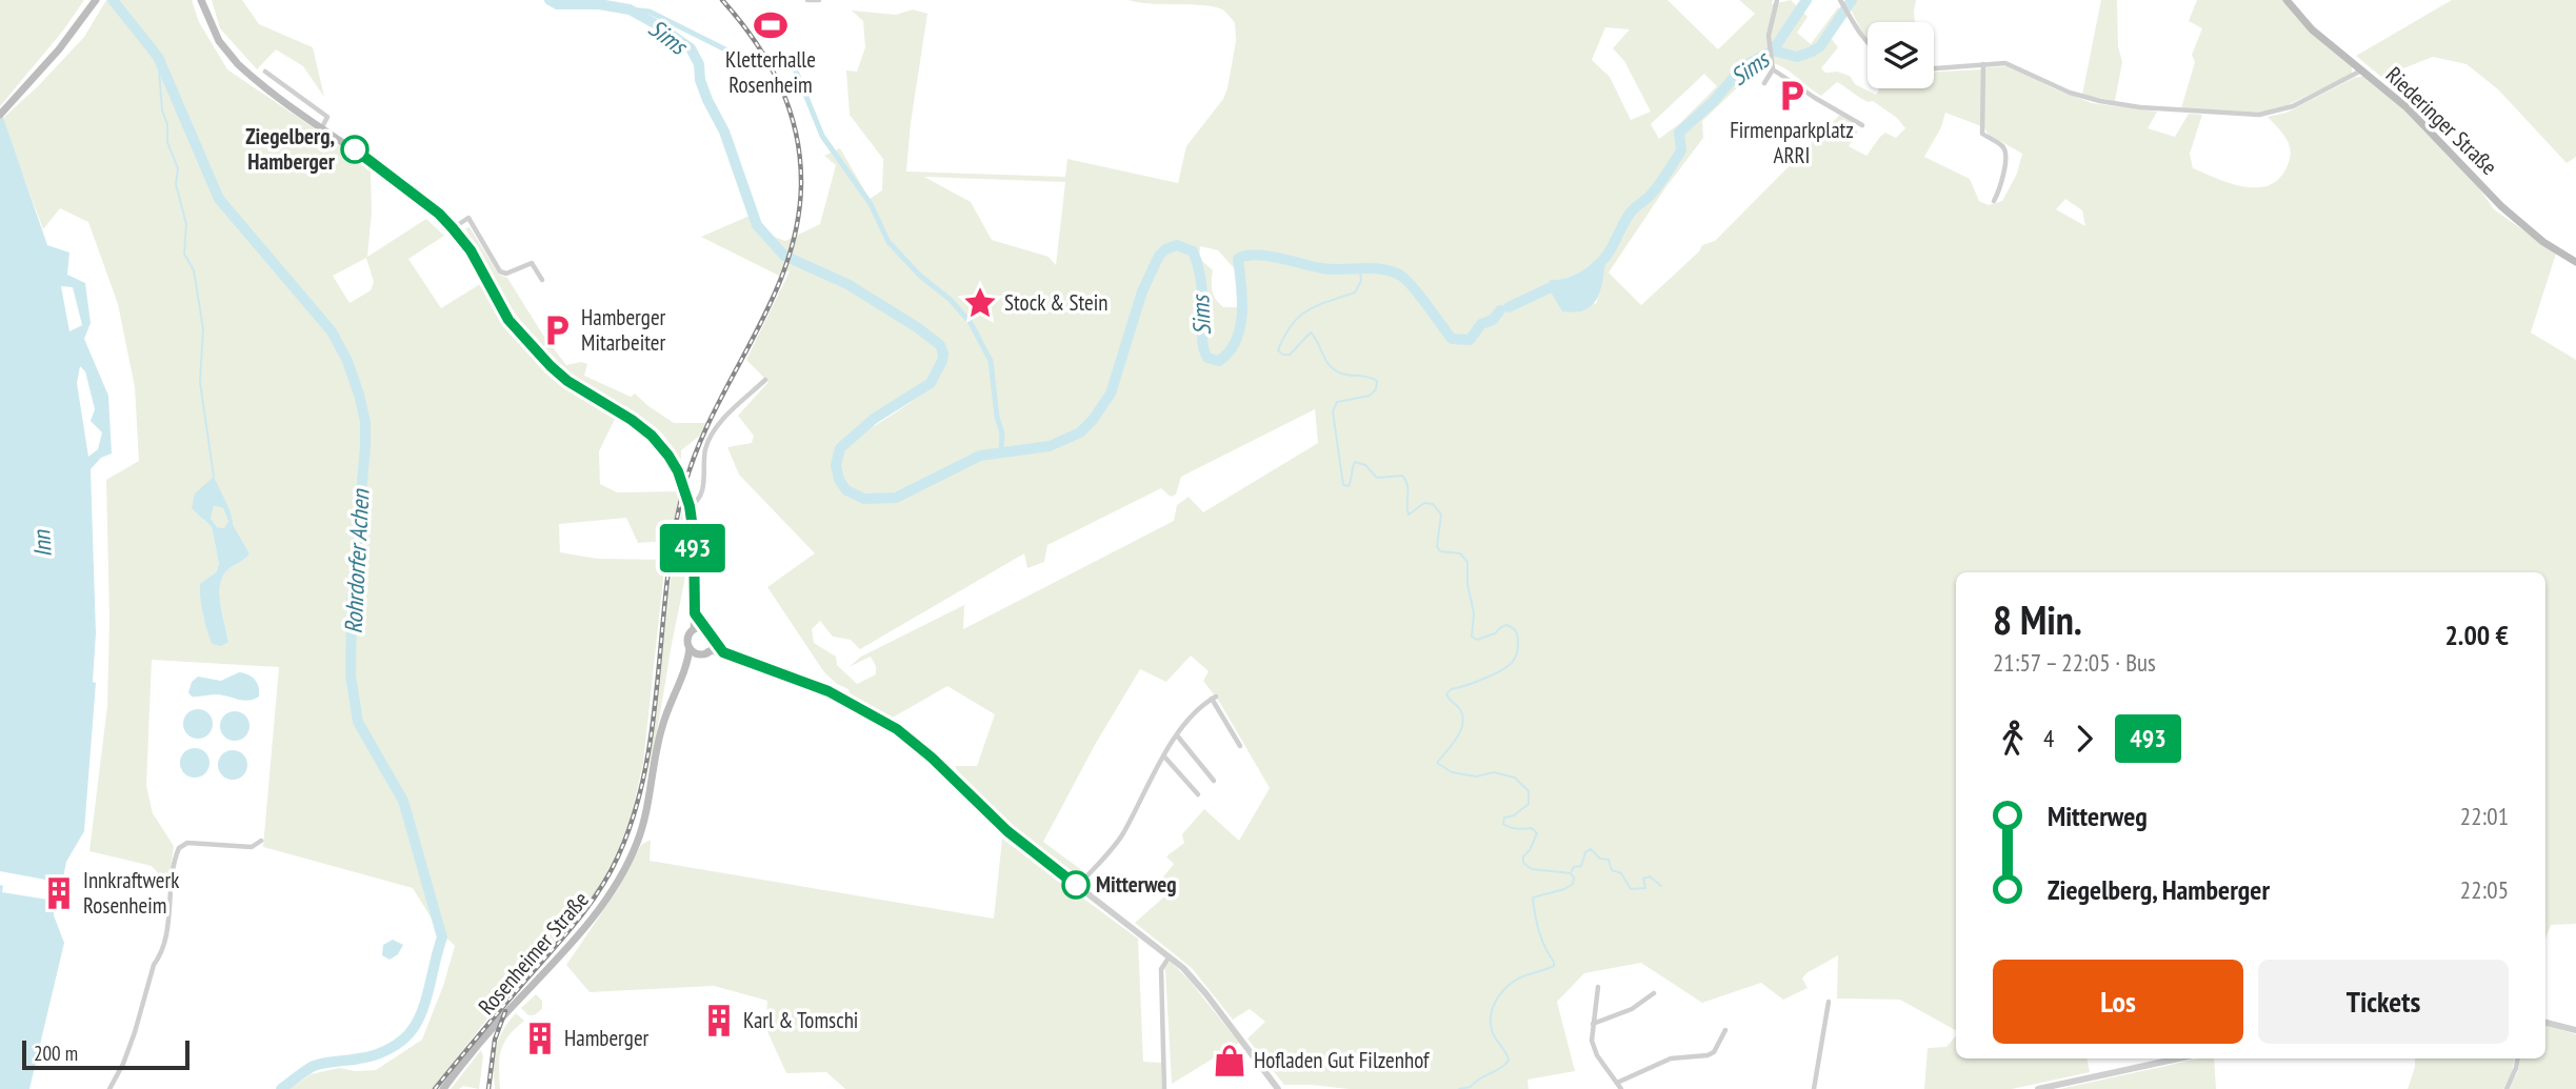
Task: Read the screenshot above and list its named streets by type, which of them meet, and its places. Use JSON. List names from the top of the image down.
{
  "streets": {
    "main road": ["Riederinger Straße", "Rosenheimer Straße"]
  },
  "water": ["Sims", "Inn", "Rohrdorfer Achen"],
  "places": {
    "sports": ["Kletterhalle Rosenheim"],
    "parking": ["Firmenparkplatz ARRI", "Hamberger Mitarbeiter"],
    "other": ["Ziegelberg, Hamberger", "Mitterweg"],
    "place": ["Stock & Stein"],
    "building": ["Innkraftwerk Rosenheim", "Karl & Tomschi", "Hamberger"],
    "shop": ["Hofladen Gut Filzenhof"]
  },
  "lines": ["bus line 493"],
  "scale_bar": "200 m",
  "page": {
    "on_map": "493",
    "heading": ["8 Min.", "21:57 – 22:05 · Bus", "2.00 €"],
    "legs": ["4", "493"],
    "list": [
      {
        "name": "Mitterweg",
        "value": "22:01"
      },
      {
        "name": "Ziegelberg, Hamberger",
        "value": "22:05"
      }
    ],
    "buttons": ["Los", "Tickets"],
    "scale": "200 m"
  }
}
